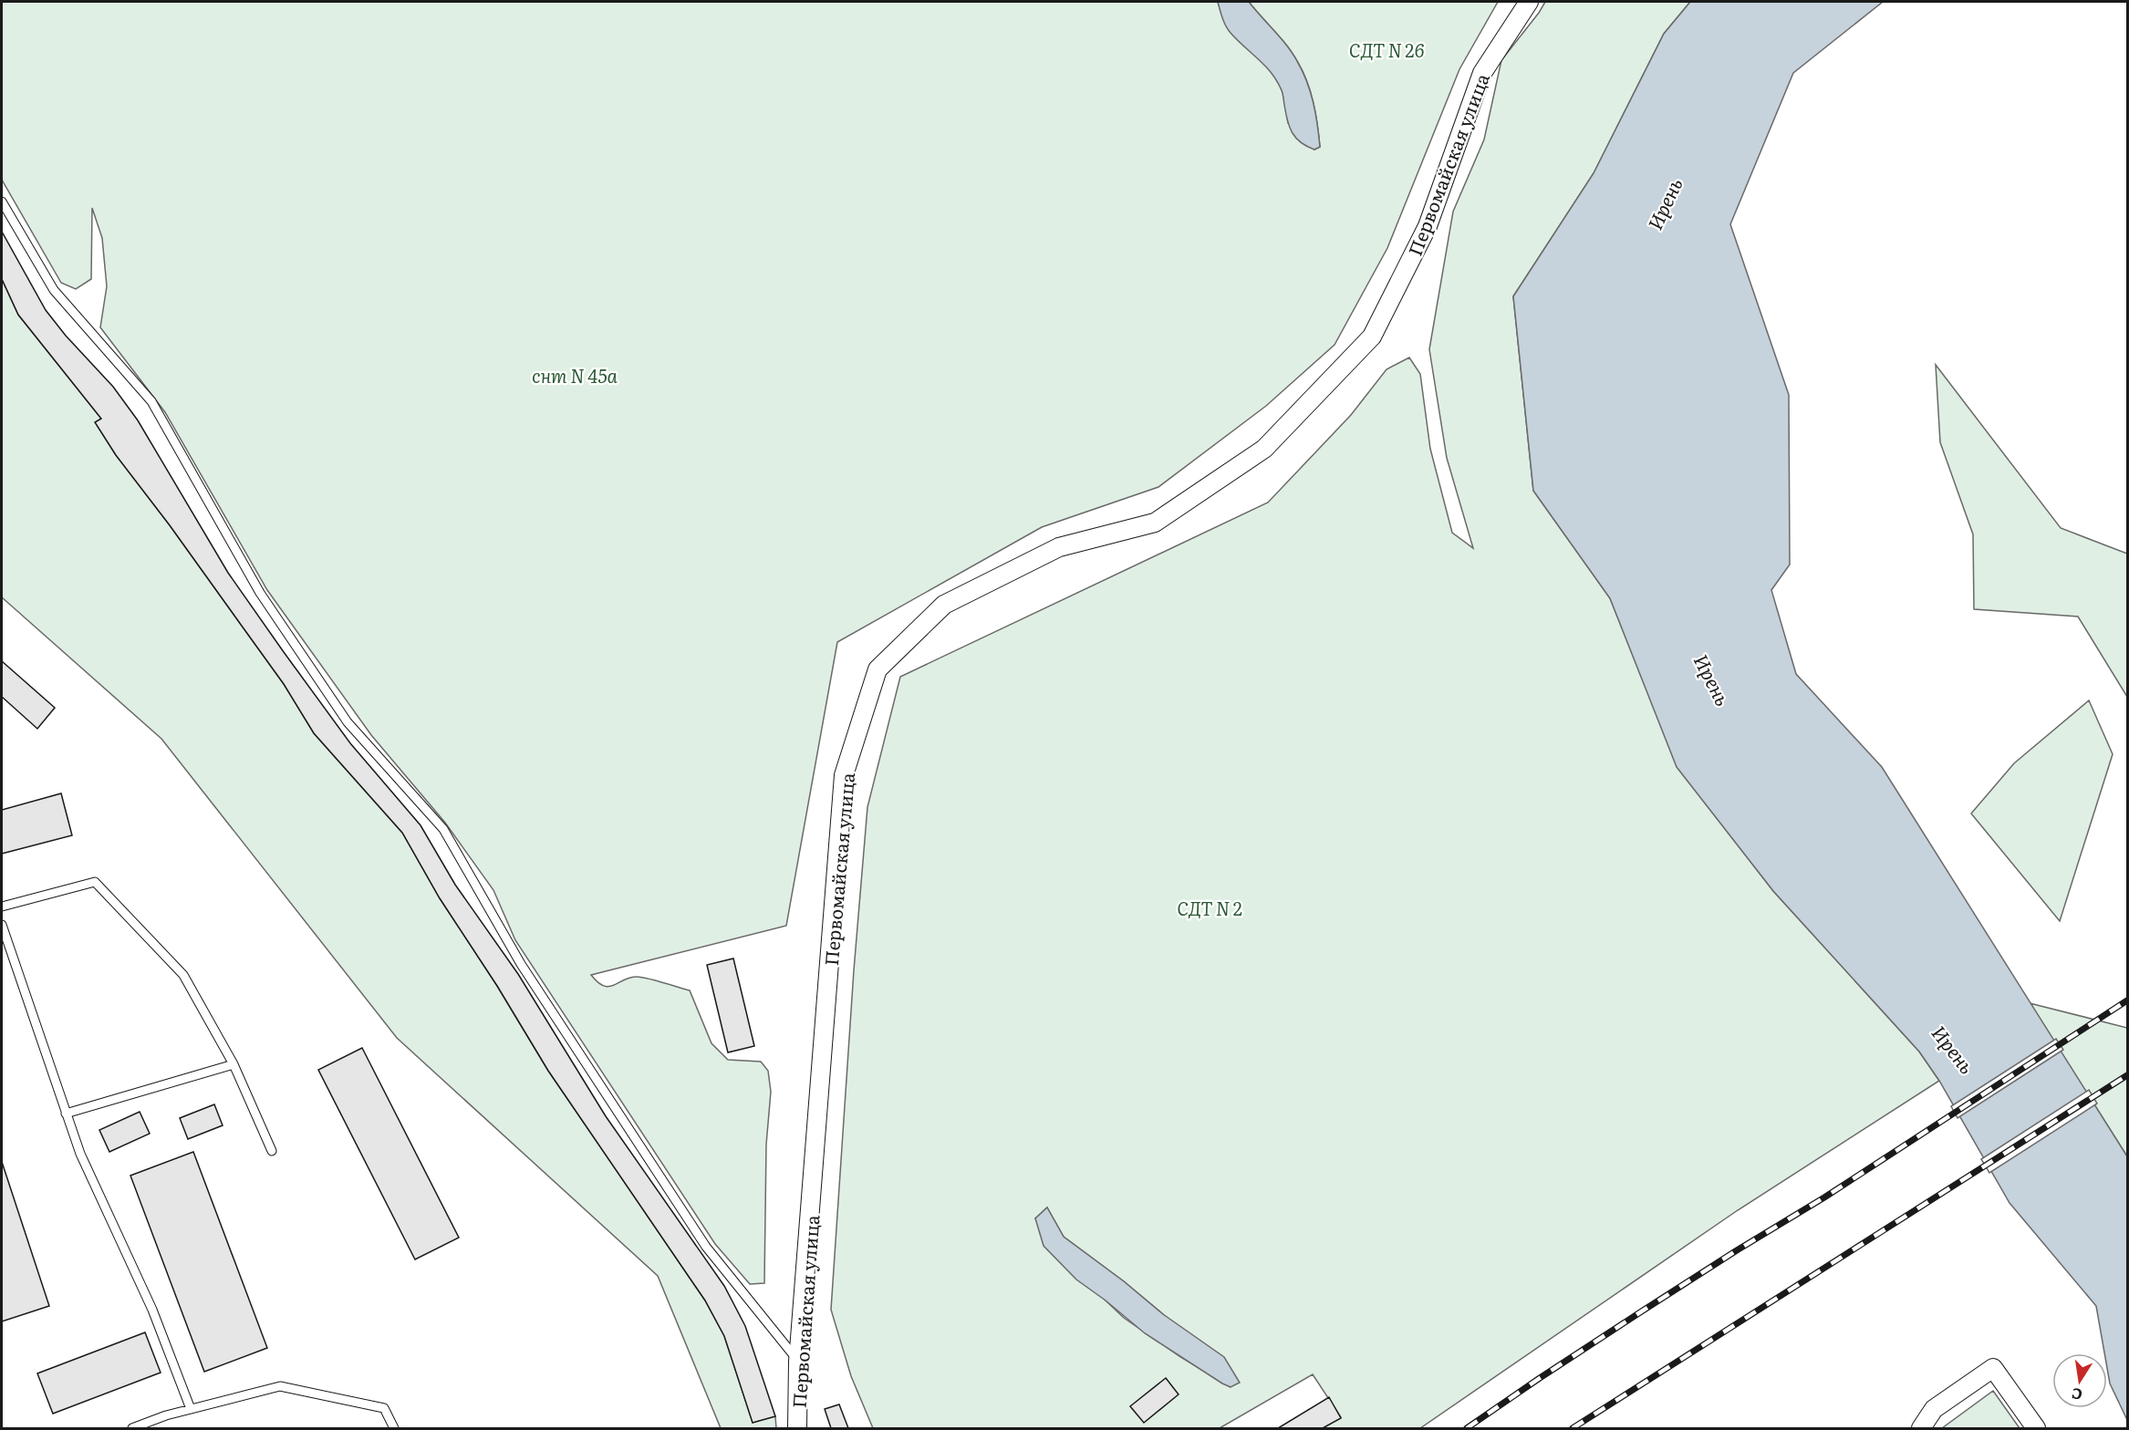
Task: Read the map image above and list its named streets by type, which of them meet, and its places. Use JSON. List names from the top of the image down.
{
  "streets": {
    "street": ["Первомайская улица"]
  },
  "water": ["Ирень"],
  "parks": ["СДТ N 26", "снт N 45а", "СДТ N 2"],
  "north": "bottom"
}
